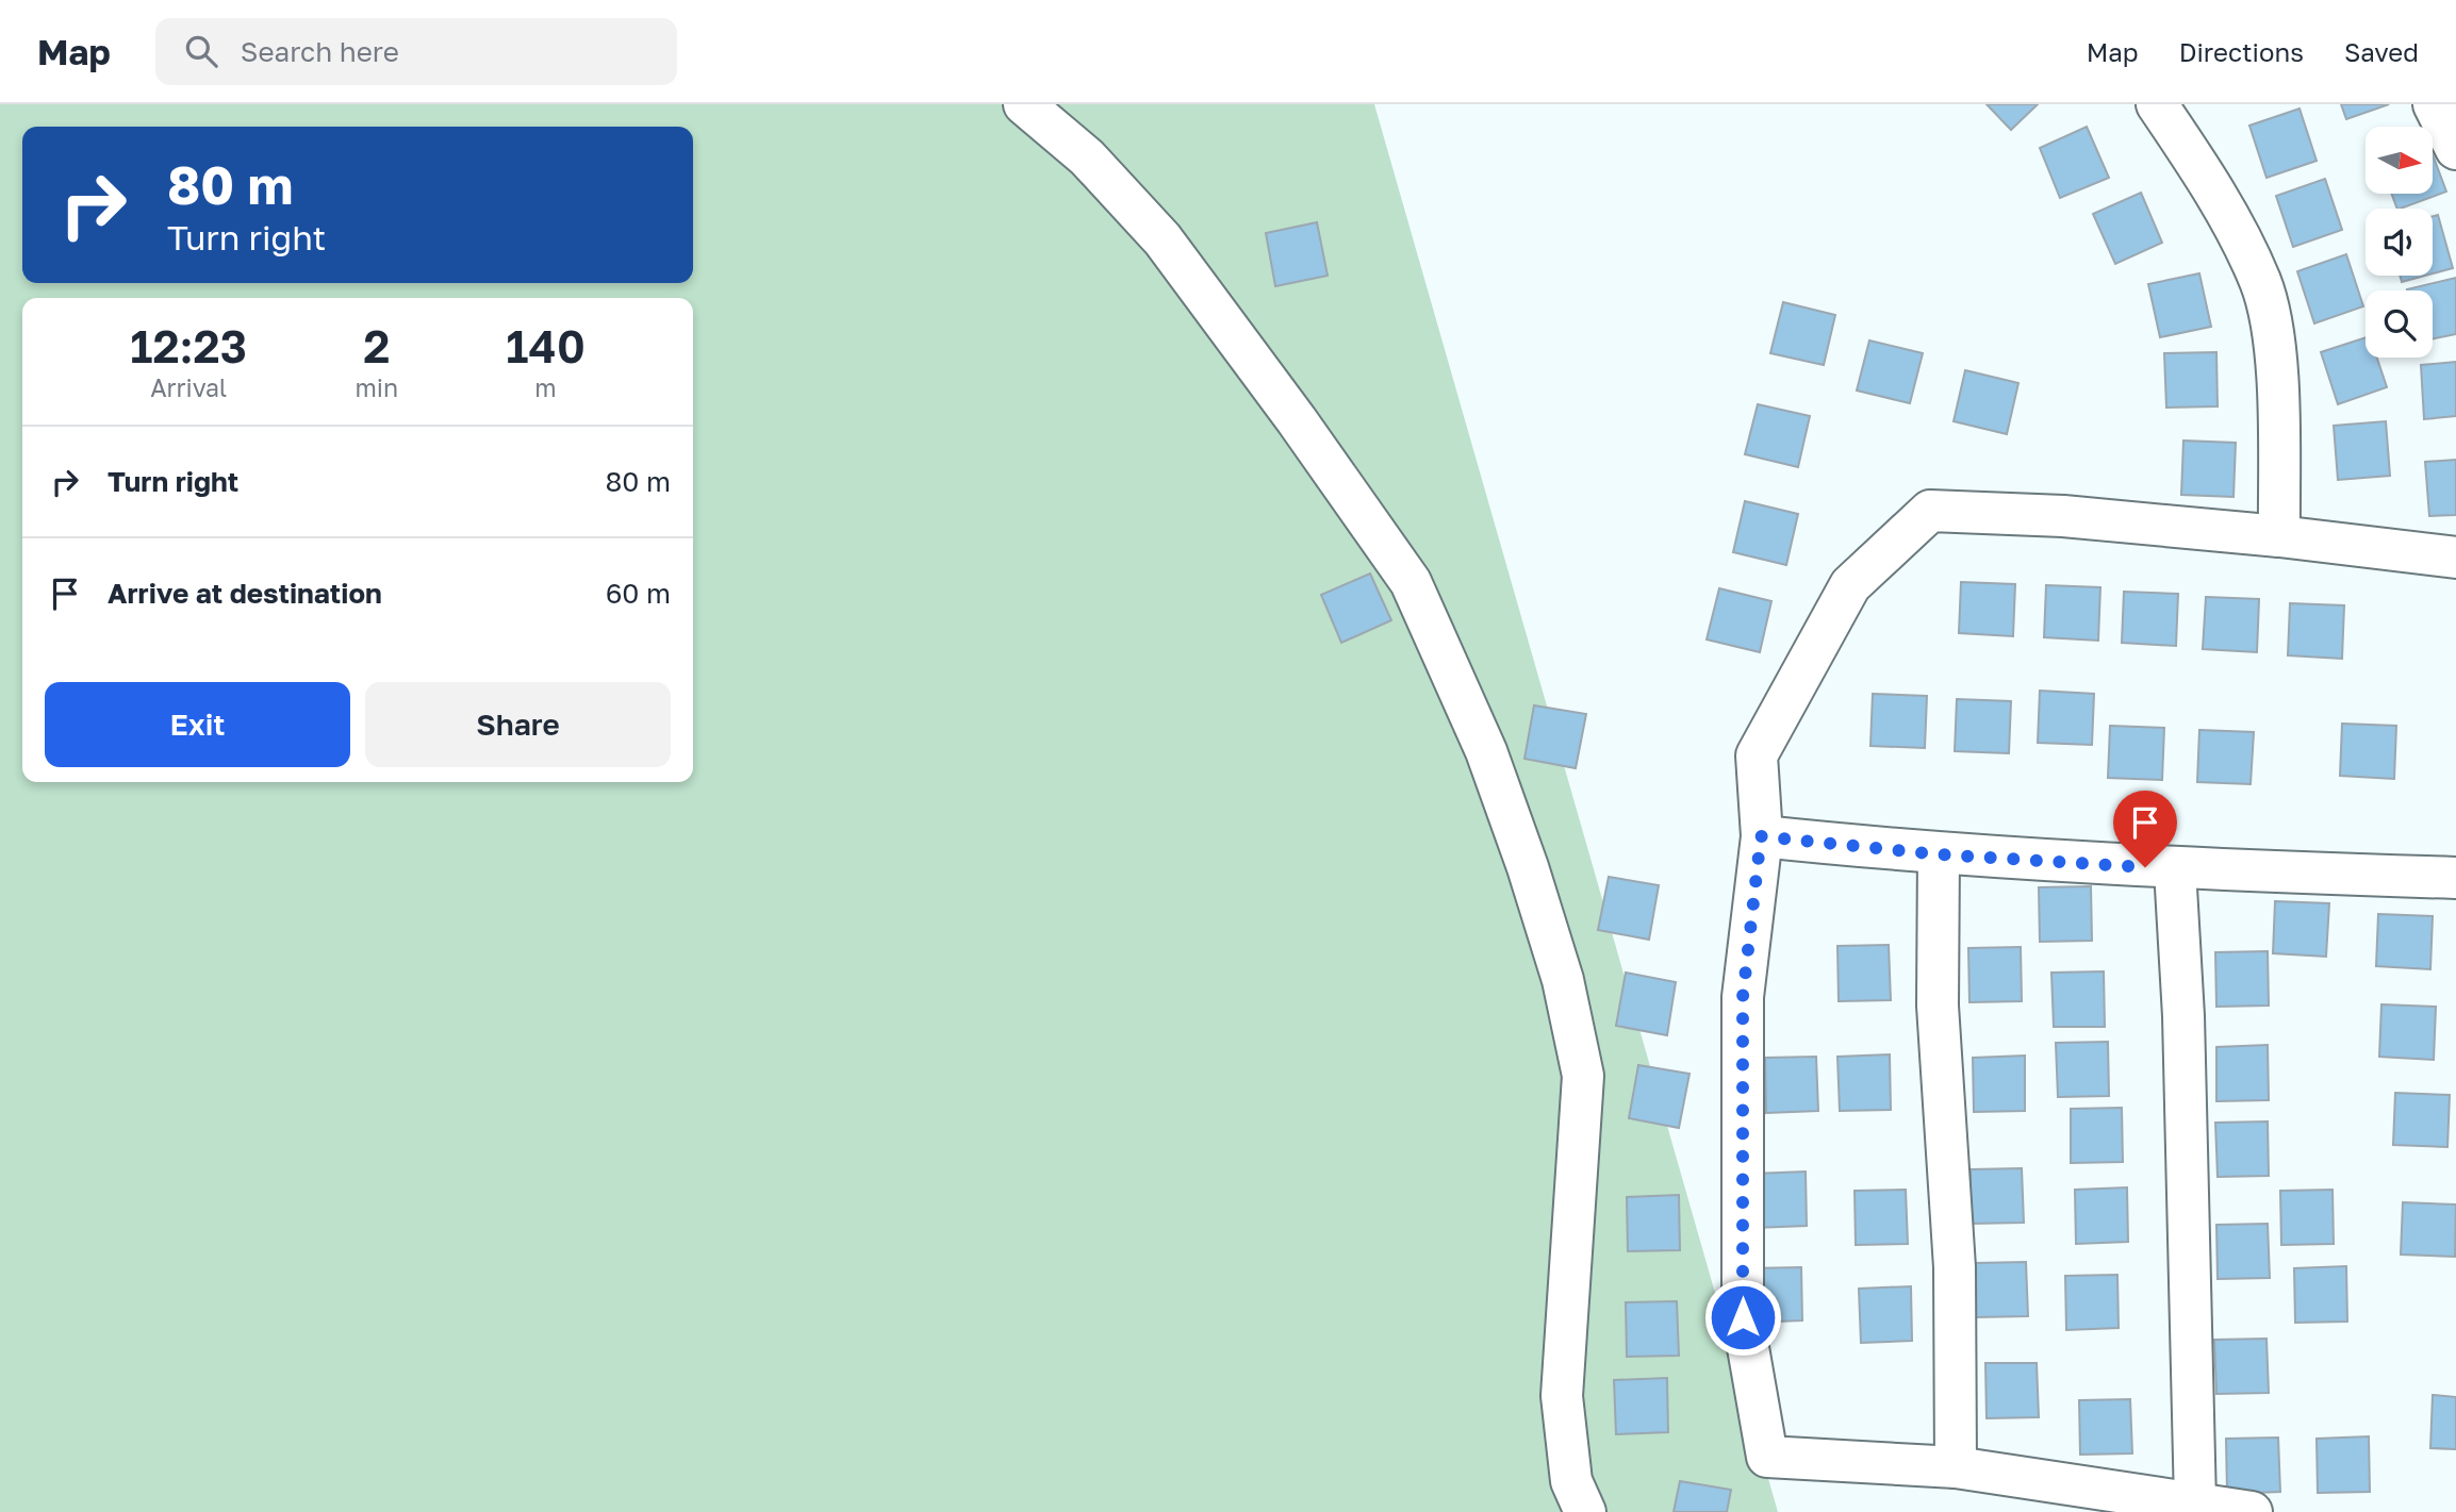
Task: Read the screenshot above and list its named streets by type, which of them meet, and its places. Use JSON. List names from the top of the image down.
{
  "north": "right",
  "page": {
    "header": "Map",
    "search": "Search here",
    "nav": ["Map", "Directions", "Saved"],
    "turn": ["80 m", "Turn right"],
    "eta": [
      "12:23",
      "Arrival",
      "2",
      "min",
      "140",
      "m"
    ],
    "list": [
      {
        "name": "Turn right",
        "value": "80 m"
      },
      {
        "name": "Arrive at destination",
        "value": "60 m"
      }
    ],
    "buttons": ["Exit", "Share"]
  }
}
